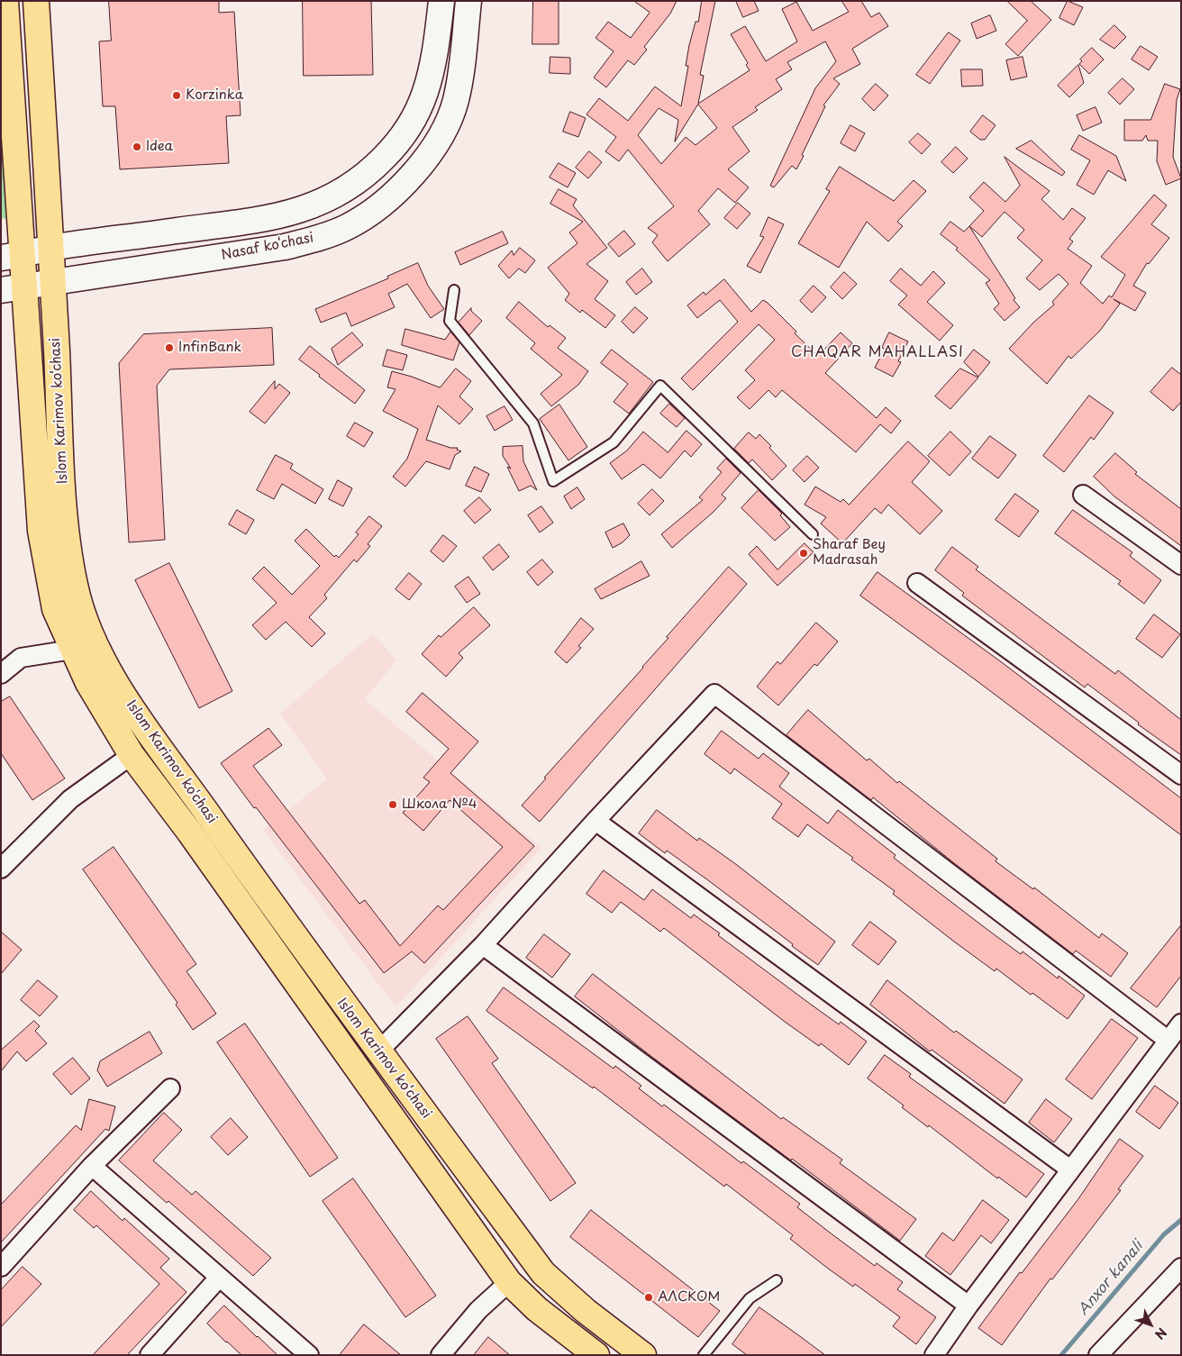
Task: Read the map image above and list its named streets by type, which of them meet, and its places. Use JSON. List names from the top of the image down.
{
  "streets": {
    "main road": ["Nasaf ko‘chasi", "Islom Karimov ko‘chasi"]
  },
  "crossings": [
    ["Nasaf ko‘chasi", "Islom Karimov ko‘chasi"]
  ],
  "districts": ["CHAQAR MAHALLASI"],
  "water": ["Anxor kanali"],
  "places": [
    "Korzinka",
    "Idea",
    "InfinBank",
    "Sharaf Bey Madrasah",
    "Школа №4",
    "АЛСКОМ"
  ],
  "north": "bottom right"
}
